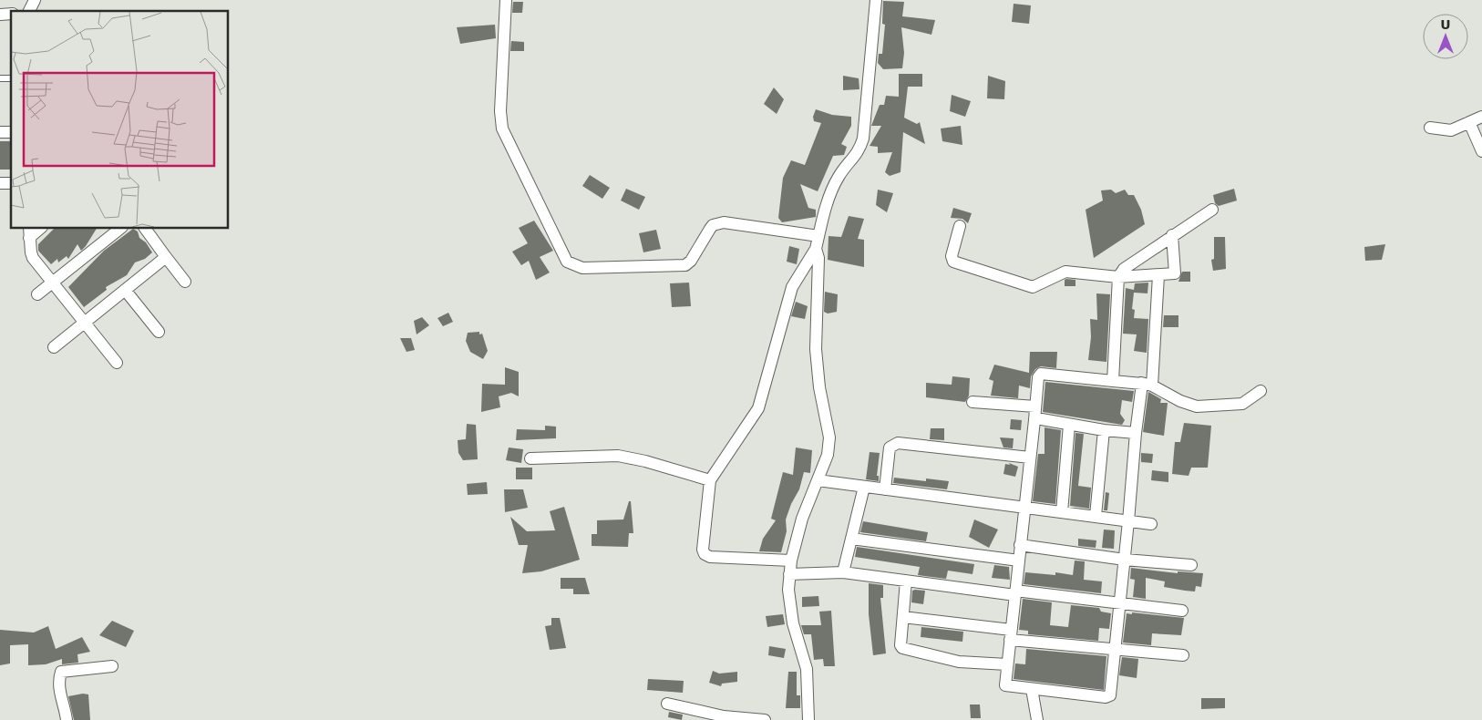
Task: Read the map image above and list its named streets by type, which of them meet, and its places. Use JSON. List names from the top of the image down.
{
  "north": "top"
}
